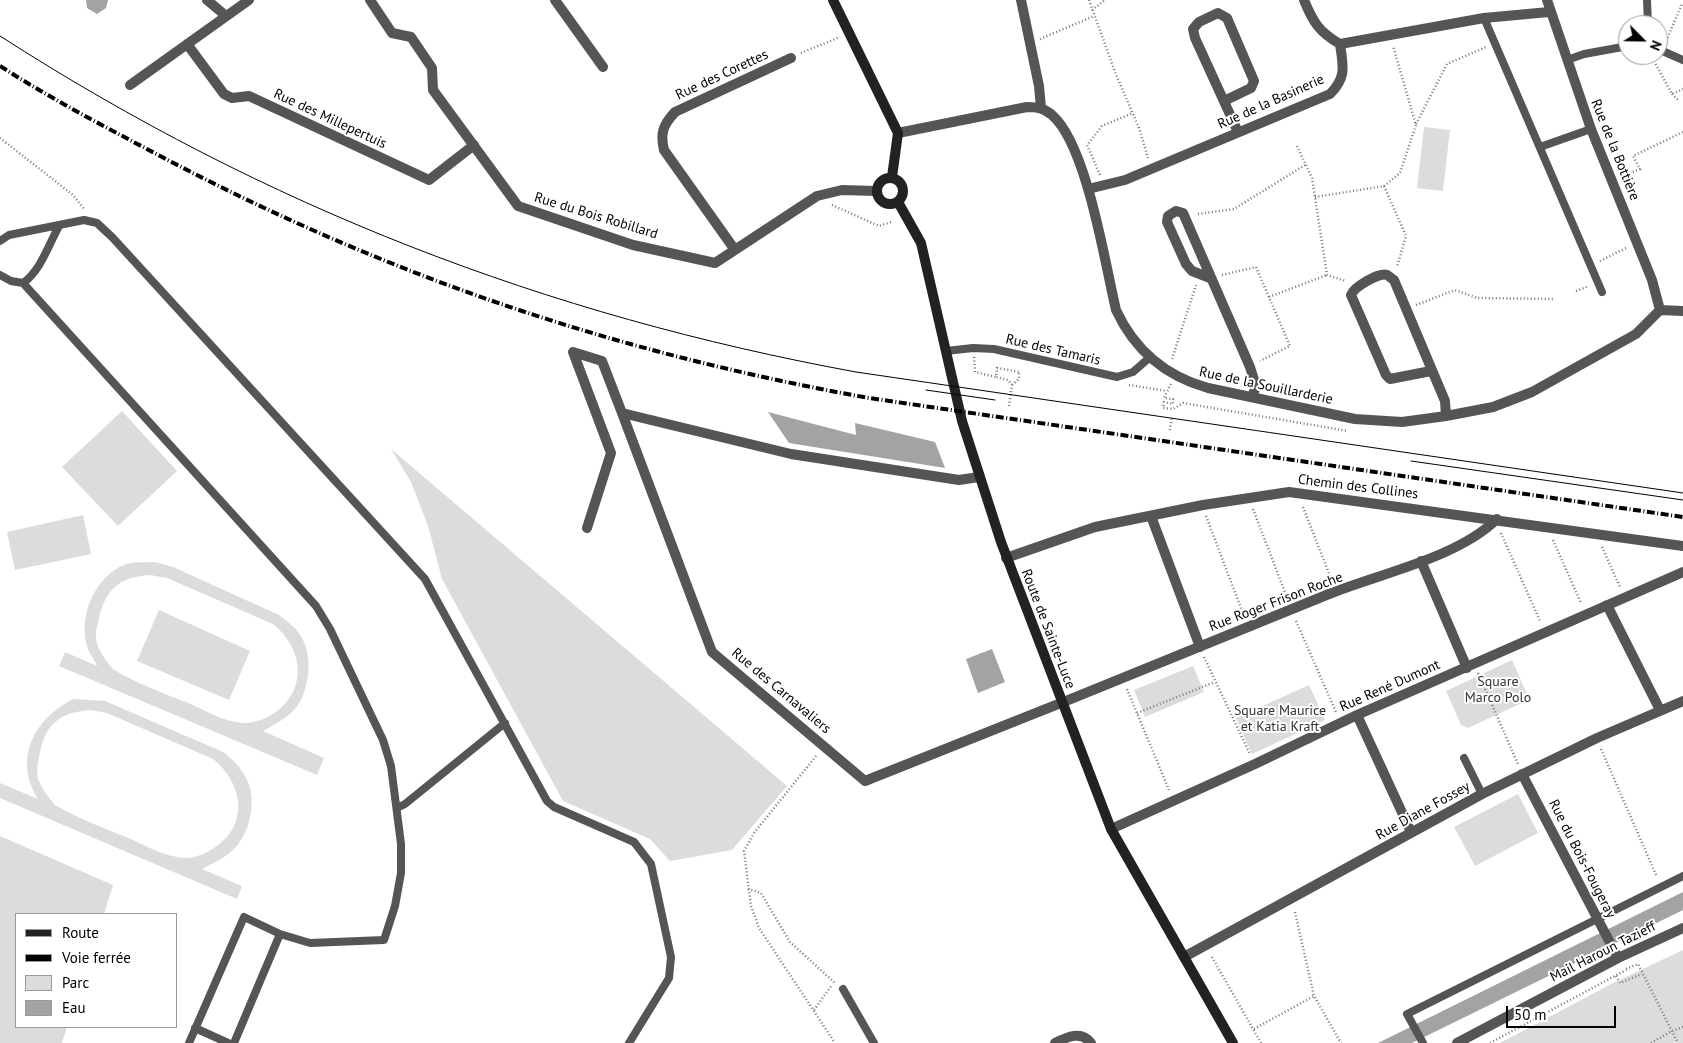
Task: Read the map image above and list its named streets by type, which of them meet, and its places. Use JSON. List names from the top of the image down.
{
  "streets": {
    "street": [
      "Rue des Corettes",
      "Rue de la Basinerie",
      "Rue des Millepertuis",
      "Rue de la Bottière",
      "Rue du Bois Robillard",
      "Rue de la Souillarderie",
      "Chemin des Collines",
      "Rue Roger Frison Roche",
      "Route de Sainte-Luce",
      "Rue René Dumont",
      "Rue des Carnavaliers",
      "Rue Diane Fossey",
      "Rue du Bois-Fougeray",
      "Mail Haroun Tazieff"
    ],
    "lane": ["Rue des Tamaris"]
  },
  "crossings": [
    ["Rue des Corettes", "Rue du Bois Robillard"],
    ["Rue de la Basinerie", "Rue de la Souillarderie"],
    ["Rue des Millepertuis", "Rue du Bois Robillard"],
    ["Rue de la Bottière", "Rue de la Souillarderie"],
    ["Rue du Bois Robillard", "Route de Sainte-Luce"],
    ["Rue des Tamaris", "Rue de la Souillarderie"],
    ["Rue des Tamaris", "Route de Sainte-Luce"],
    ["Chemin des Collines", "Rue Roger Frison Roche"],
    ["Chemin des Collines", "Route de Sainte-Luce"],
    ["Rue Roger Frison Roche", "Route de Sainte-Luce"],
    ["Rue Roger Frison Roche", "Rue des Carnavaliers"],
    ["Route de Sainte-Luce", "Rue René Dumont"],
    ["Route de Sainte-Luce", "Rue des Carnavaliers"],
    ["Route de Sainte-Luce", "Rue Diane Fossey"],
    ["Rue Diane Fossey", "Rue du Bois-Fougeray"],
    ["Rue du Bois-Fougeray", "Mail Haroun Tazieff"]
  ],
  "parks": ["Square Marco Polo", "Square Maurice et Katia Kraft"],
  "legend": [
    "Route",
    "Voie ferrée",
    "Parc",
    "Eau"
  ],
  "scale_bar": "50 m",
  "north": "bottom right"
}
